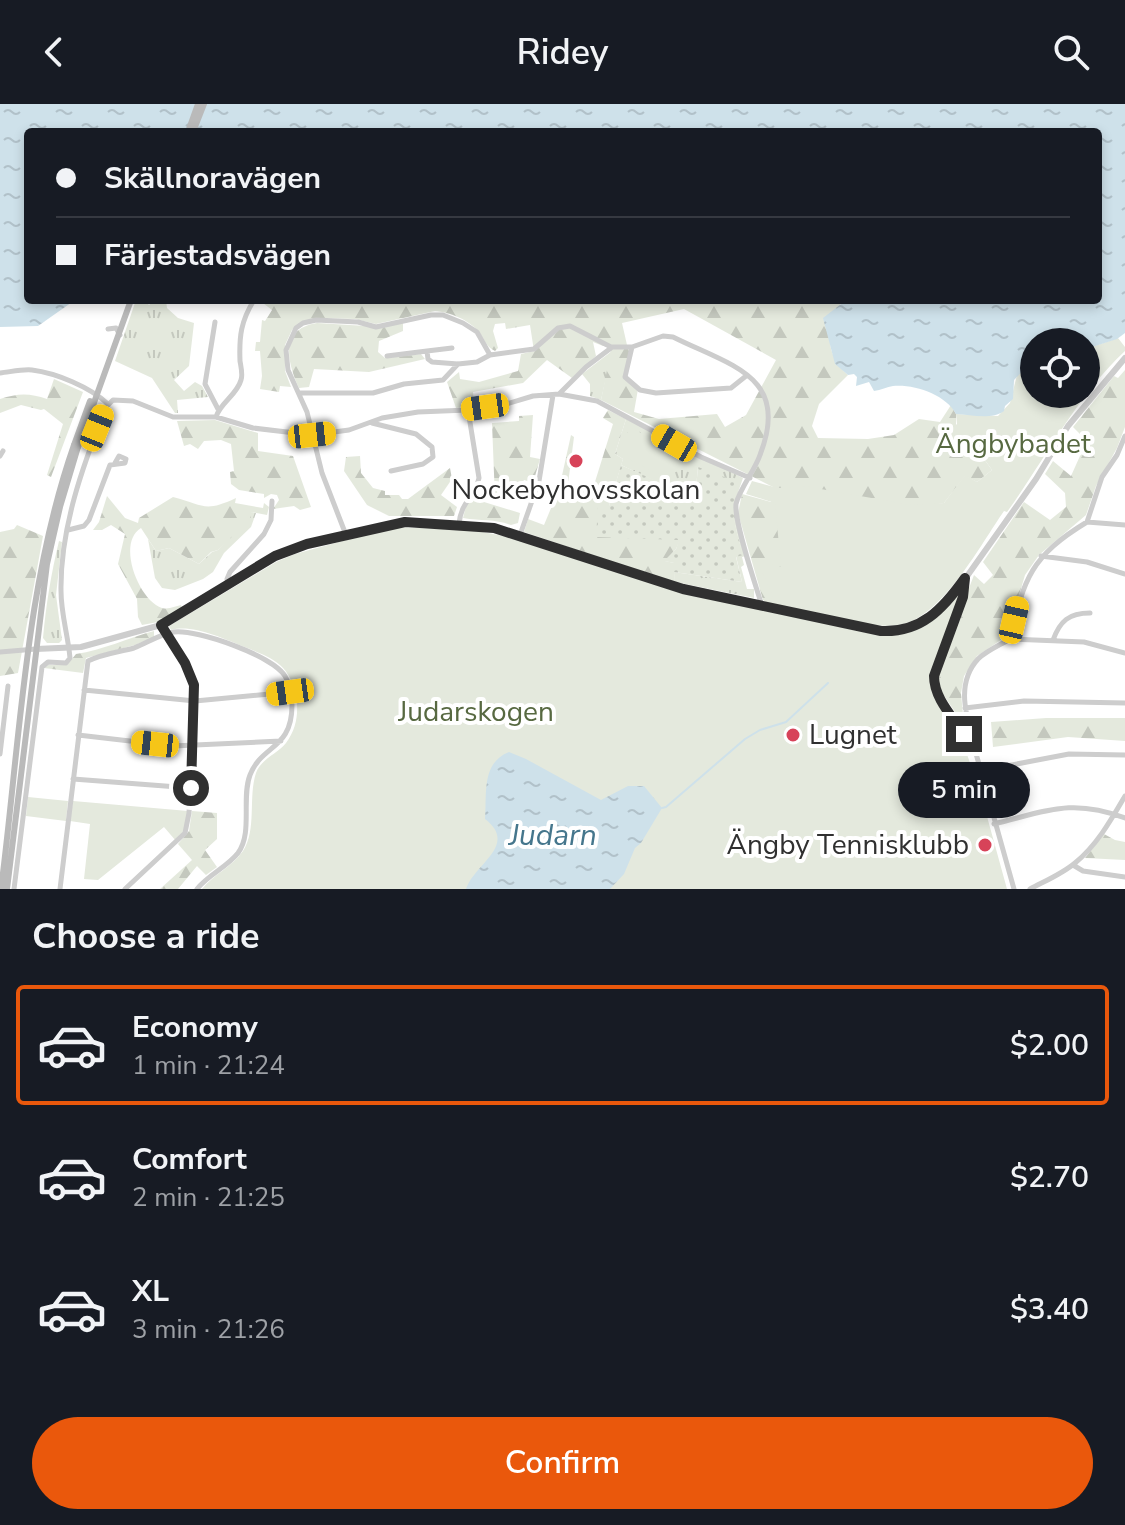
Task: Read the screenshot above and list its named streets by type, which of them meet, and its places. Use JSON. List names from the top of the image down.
{
  "water": ["Judarn"],
  "parks": ["Ängbybadet", "Judarskogen"],
  "places": ["Nockebyhovsskolan", "Lugnet", "Ängby Tennisklubb"],
  "page": {
    "header": "Ridey",
    "banner": ["Skällnoravägen", "Färjestadsvägen"],
    "bubble": "5 min",
    "heading": "Choose a ride",
    "list": [
      {
        "name": "Economy",
        "note": "1 min · 21:24",
        "value": "$2.00"
      },
      {
        "name": "Comfort",
        "note": "2 min · 21:25",
        "value": "$2.70"
      },
      {
        "name": "XL",
        "note": "3 min · 21:26",
        "value": "$3.40"
      }
    ],
    "buttons": "Confirm"
  }
}
